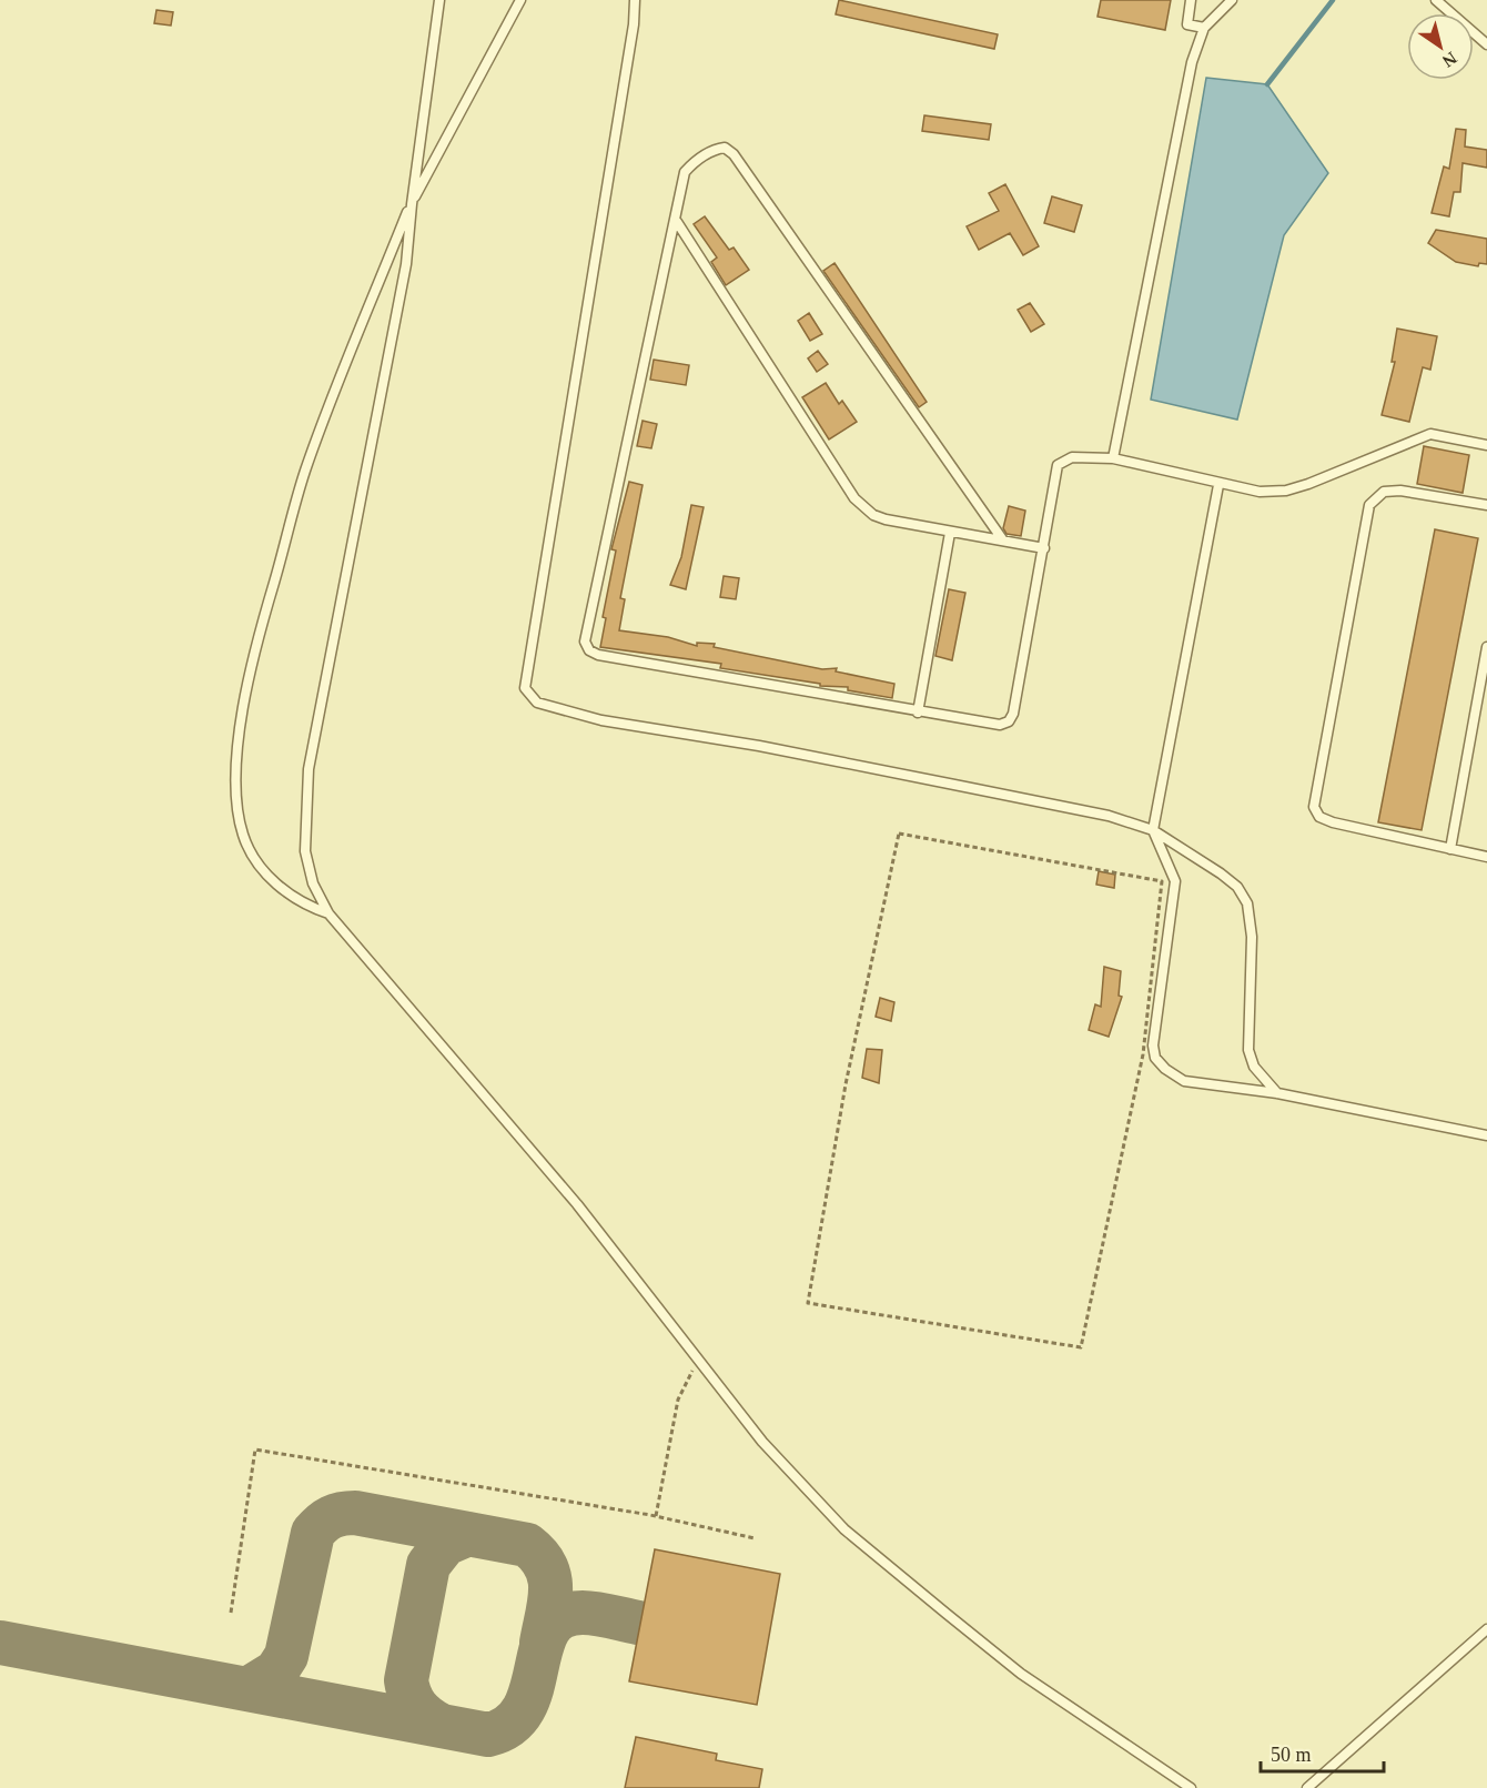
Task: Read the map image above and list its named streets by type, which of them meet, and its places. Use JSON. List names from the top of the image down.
{
  "scale_bar": "50 m",
  "north": "bottom right"
}
